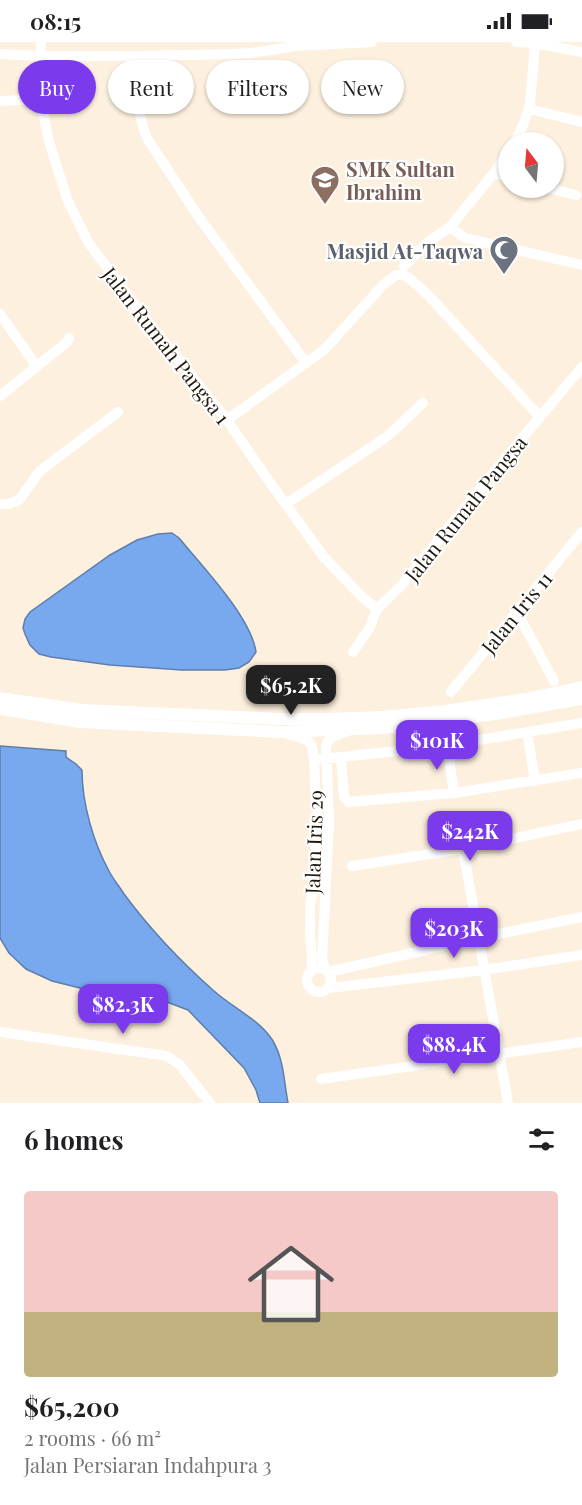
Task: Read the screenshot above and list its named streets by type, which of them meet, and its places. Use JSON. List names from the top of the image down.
{
  "streets": {
    "street": [
      "Jalan Rumah Pangsa 1",
      "Jalan Rumah Pangsa",
      "Jalan Iris 11",
      "Jalan Iris 29"
    ]
  },
  "crossings": [
    ["Jalan Rumah Pangsa 1", "Jalan Rumah Pangsa"]
  ],
  "places": {
    "school or university": ["SMK Sultan Ibrahim"],
    "mosque": ["Masjid At-Taqwa"]
  },
  "north": "top",
  "page": {
    "status": "08:15",
    "chip": [
      "Buy",
      "Rent",
      "Filters",
      "New"
    ],
    "price": [
      "$65.2K",
      "$101K",
      "$242K",
      "$203K",
      "$82.3K",
      "$88.4K"
    ],
    "heading": "6 homes",
    "list": [
      {
        "name": "$65,200",
        "note": "2 rooms · 66 m² · Jalan Persiaran Indahpura 3"
      }
    ]
  }
}
